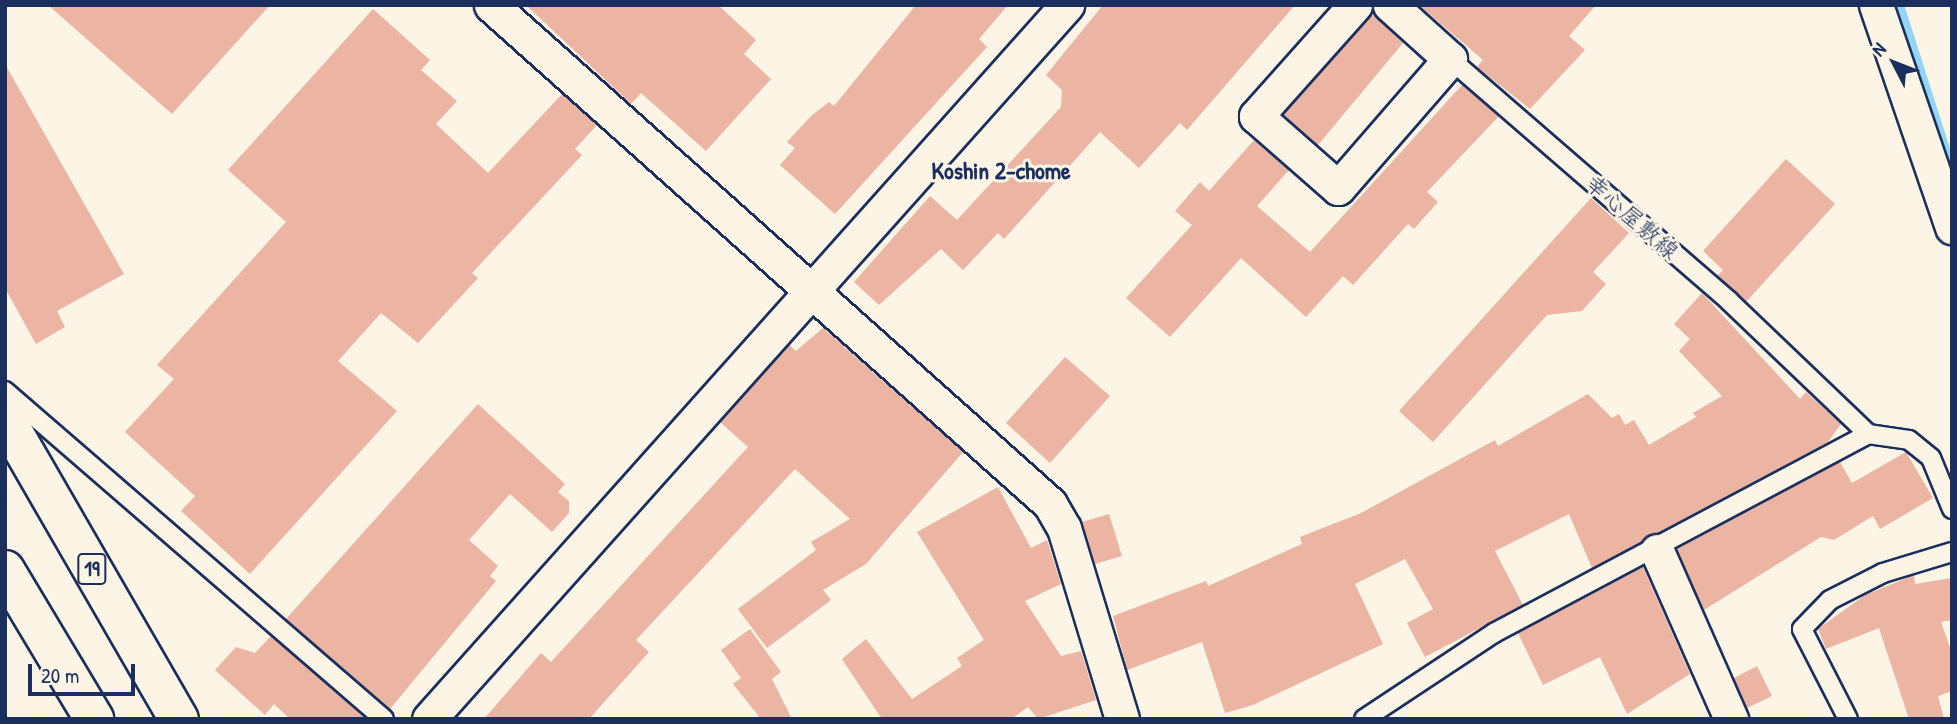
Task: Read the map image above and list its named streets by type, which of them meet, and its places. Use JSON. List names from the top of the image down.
{
  "streets": {
    "highway": ["19"],
    "street": ["幸心屋敷線"]
  },
  "districts": ["Koshin 2-chome"],
  "scale_bar": "20 m",
  "north": "top left"
}
